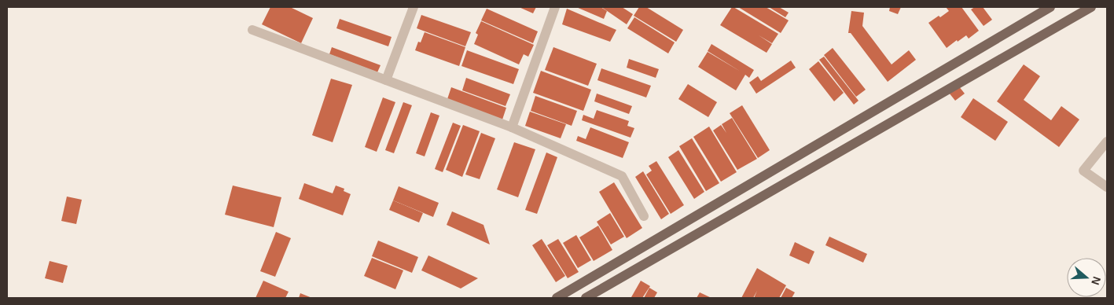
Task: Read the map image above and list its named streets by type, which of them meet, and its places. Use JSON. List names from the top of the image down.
{
  "north": "right"
}
